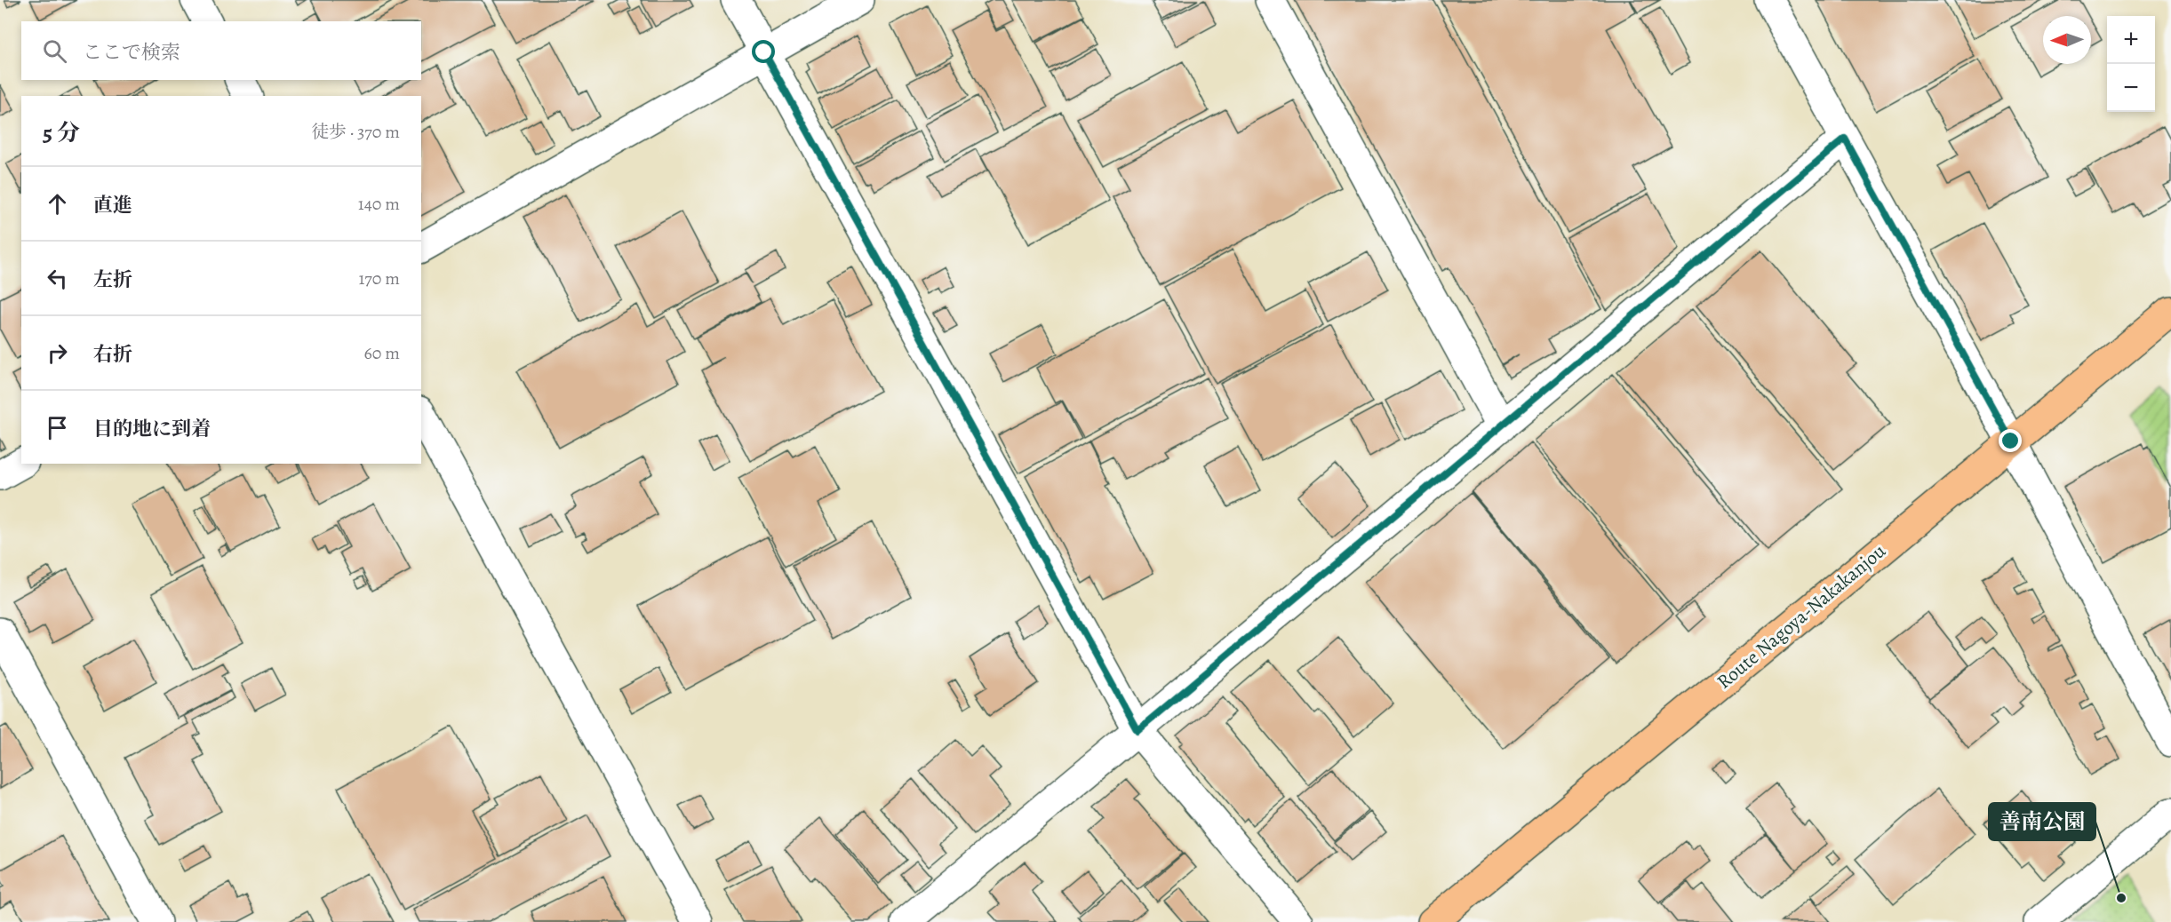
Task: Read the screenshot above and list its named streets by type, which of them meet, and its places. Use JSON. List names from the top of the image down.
{
  "streets": {
    "main road": ["Route Nagoya-Nakakanjou"]
  },
  "places": ["善南公園"],
  "north": "left",
  "page": {
    "map_buttons": ["+", "−"],
    "search": "ここで検索",
    "heading": ["5 分", "徒歩 · 370 m"],
    "list": [
      ["直進", "140 m"],
      ["左折", "170 m"],
      ["右折", "60 m"],
      "目的地に到着"
    ]
  }
}
